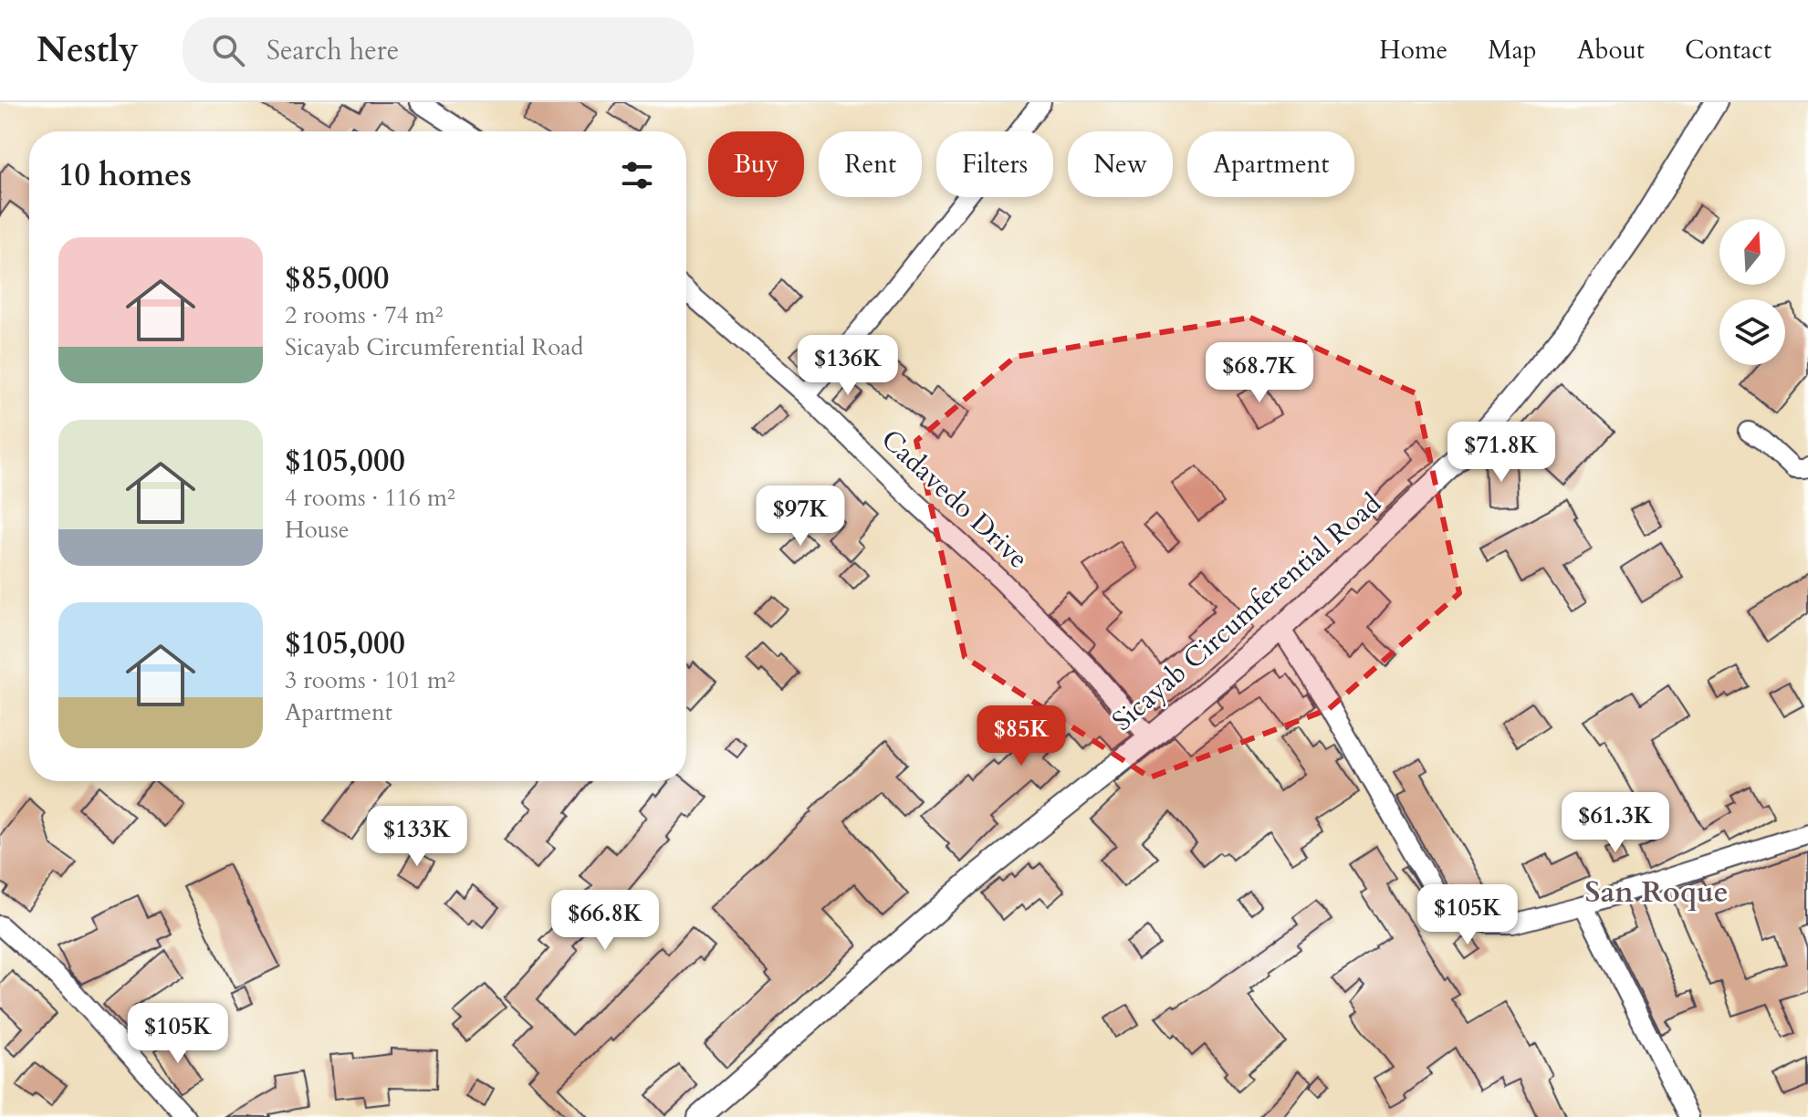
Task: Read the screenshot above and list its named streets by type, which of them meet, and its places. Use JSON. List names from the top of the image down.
{
  "streets": {
    "street": ["Cadavedo Drive", "Sicayab Circumferential Road"]
  },
  "crossings": [
    ["Cadavedo Drive", "Sicayab Circumferential Road"]
  ],
  "districts": ["San Roque"],
  "north": "top",
  "page": {
    "header": "Nestly",
    "search": "Search here",
    "nav": [
      "Home",
      "Map",
      "About",
      "Contact"
    ],
    "chip": [
      "Buy",
      "Rent",
      "Filters",
      "New",
      "Apartment"
    ],
    "heading": "10 homes",
    "list": [
      {
        "name": "$85,000",
        "note": "2 rooms · 74 m² · Sicayab Circumferential Road"
      },
      {
        "name": "$105,000",
        "note": "4 rooms · 116 m² · House"
      },
      {
        "name": "$105,000",
        "note": "3 rooms · 101 m² · Apartment"
      }
    ],
    "price": [
      "$136K",
      "$68.7K",
      "$71.8K",
      "$97K",
      "$85K",
      "$61.3K",
      "$133K",
      "$105K",
      "$66.8K",
      "$105K"
    ]
  }
}
